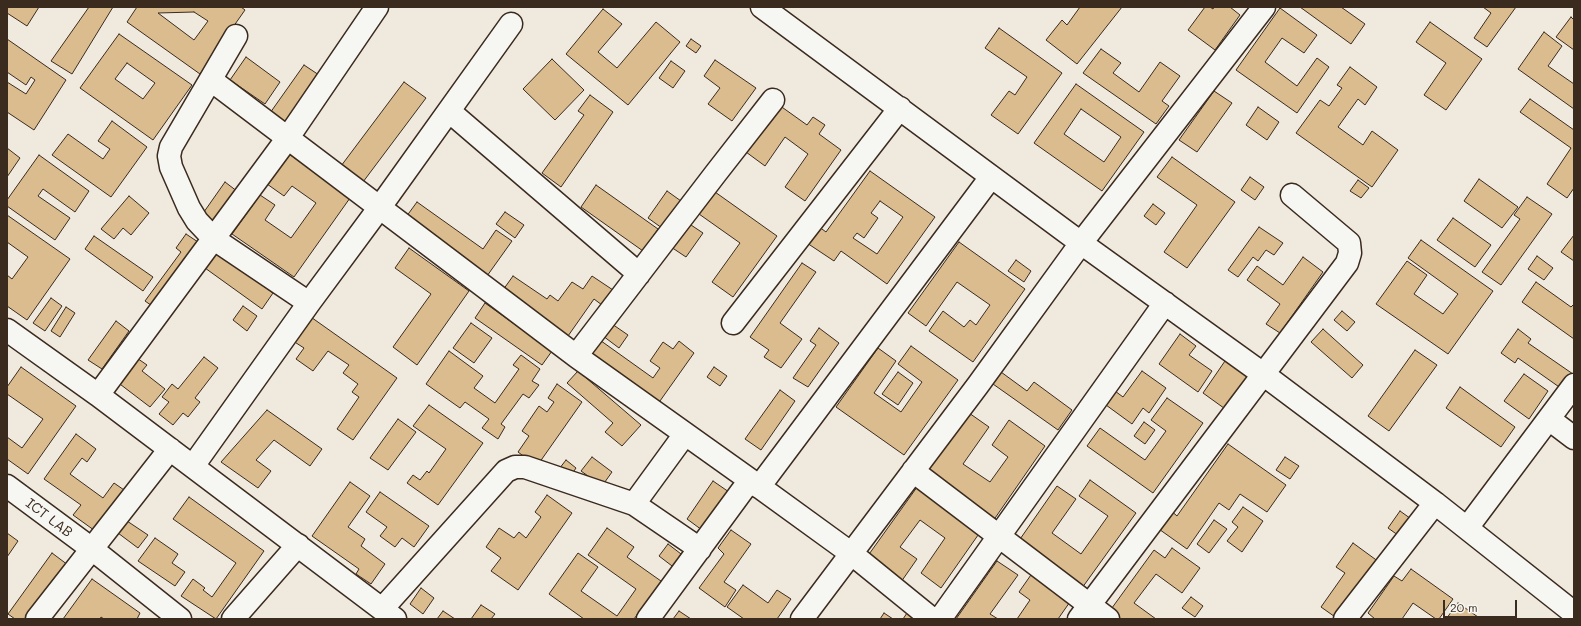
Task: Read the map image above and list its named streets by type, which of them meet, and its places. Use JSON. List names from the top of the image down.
{
  "streets": {
    "street": ["ICT LAB"]
  },
  "scale_bar": "20 m"
}
